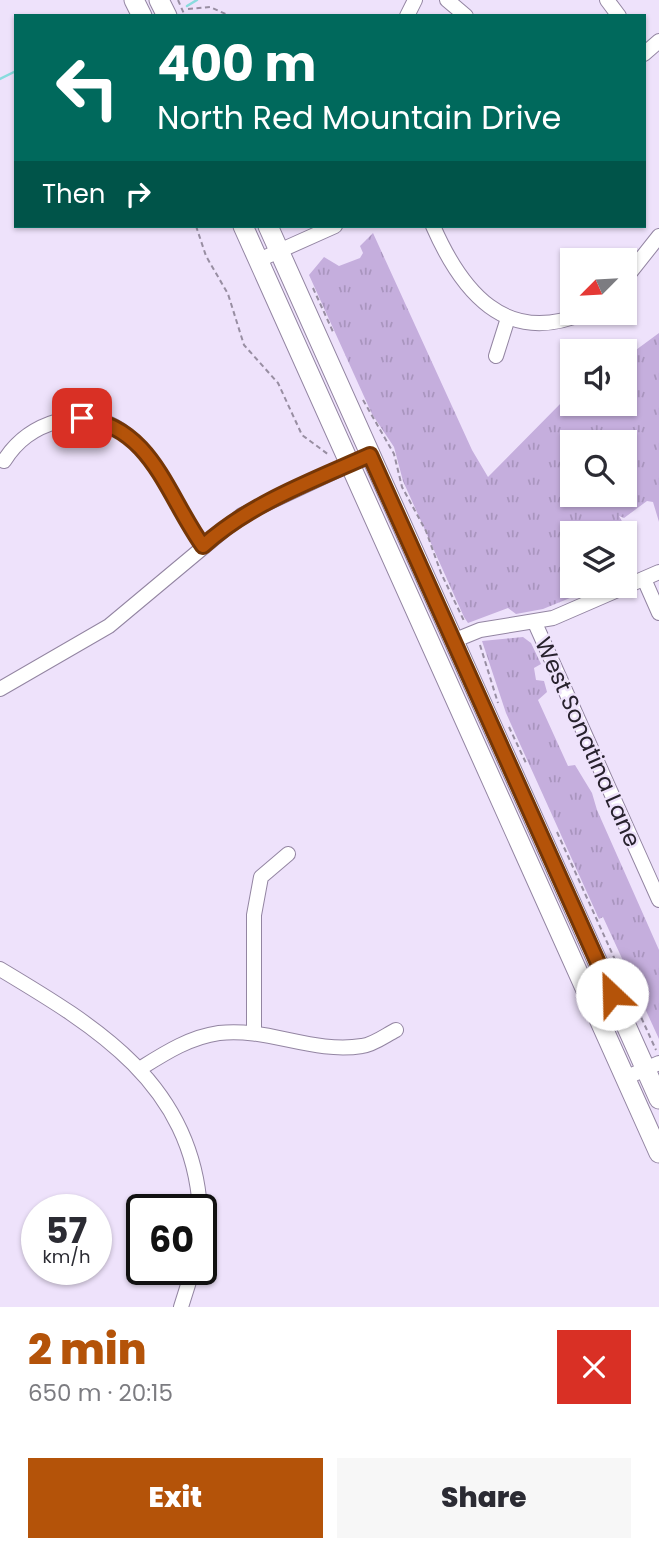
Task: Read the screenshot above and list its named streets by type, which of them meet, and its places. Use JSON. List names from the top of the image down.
{
  "streets": {
    "street": ["West Sonatina Lane"]
  },
  "north": "bottom left",
  "page": {
    "turn": ["400 m", "North Red Mountain Drive"],
    "then": "Then",
    "speed": "57 km/h",
    "limit": "60",
    "heading": ["2 min", "650 m · 20:15"],
    "buttons": ["Exit", "Share"]
  }
}
